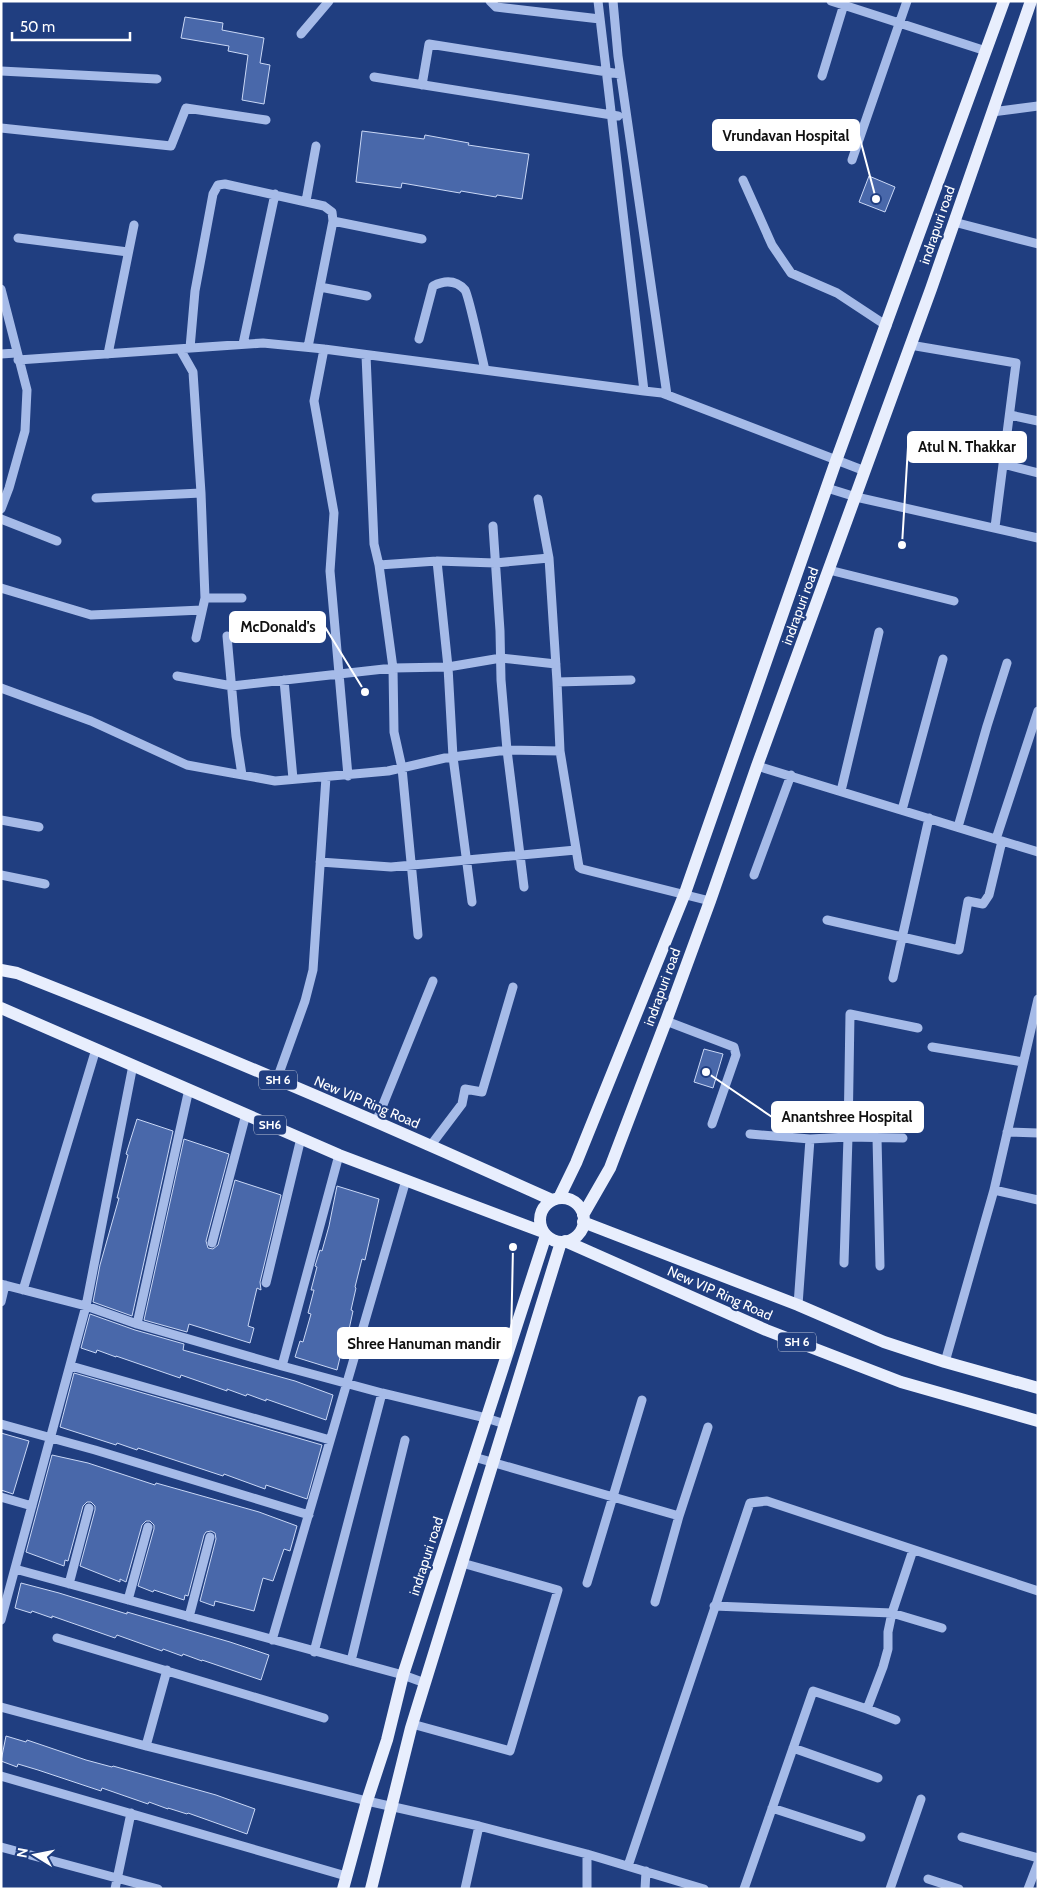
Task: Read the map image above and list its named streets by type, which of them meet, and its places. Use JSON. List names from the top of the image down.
{
  "streets": {
    "main road": [
      "indrapuri road",
      "SH 6",
      "New VIP Ring Road",
      "SH6"
    ]
  },
  "crossings": [
    ["indrapuri road", "New VIP Ring Road"],
    ["indrapuri road", "SH6"],
    ["New VIP Ring Road", "SH6"]
  ],
  "places": [
    "Vrundavan Hospital",
    "Atul N. Thakkar",
    "McDonald's",
    "Anantshree Hospital",
    "Shree Hanuman mandir"
  ],
  "scale_bar": "50 m",
  "north": "left"
}
